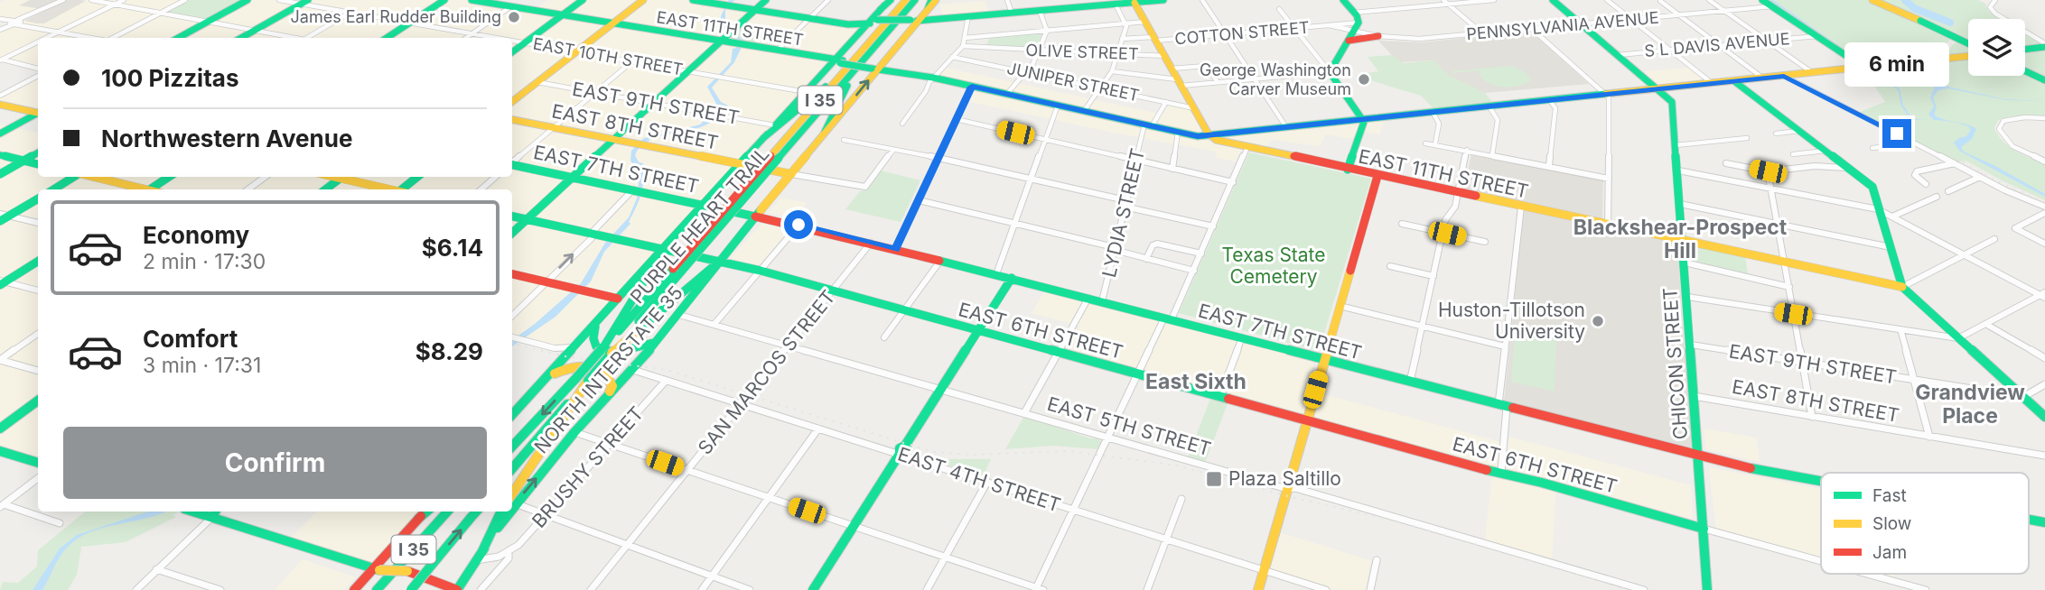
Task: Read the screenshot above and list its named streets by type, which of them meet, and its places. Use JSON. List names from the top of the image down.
{
  "streets": {
    "main road": [
      "EAST 11TH STREET",
      "I 35",
      "EAST 8TH STREET",
      "EAST 7TH STREET",
      "PURPLE HEART TRAIL",
      "EAST 6TH STREET",
      "CHICON STREET",
      "NORTH INTERSTATE 35"
    ],
    "street": [
      "PENNSYLVANIA AVENUE",
      "COTTON STREET",
      "S L DAVIS AVENUE",
      "OLIVE STREET",
      "EAST 10TH STREET",
      "JUNIPER STREET",
      "EAST 9TH STREET",
      "LYDIA STREET",
      "SAN MARCOS STREET",
      "EAST 5TH STREET",
      "BRUSHY STREET",
      "EAST 4TH STREET"
    ]
  },
  "crossings": [
    ["PENNSYLVANIA AVENUE", "COTTON STREET"],
    ["PENNSYLVANIA AVENUE", "CHICON STREET"],
    ["EAST 11TH STREET", "LYDIA STREET"],
    ["EAST 11TH STREET", "CHICON STREET"],
    ["EAST 11TH STREET", "NORTH INTERSTATE 35"],
    ["S L DAVIS AVENUE", "CHICON STREET"],
    ["EAST 10TH STREET", "NORTH INTERSTATE 35"],
    ["JUNIPER STREET", "LYDIA STREET"],
    ["EAST 9TH STREET", "CHICON STREET"],
    ["EAST 9TH STREET", "NORTH INTERSTATE 35"],
    ["EAST 8TH STREET", "CHICON STREET"],
    ["EAST 8TH STREET", "NORTH INTERSTATE 35"],
    ["EAST 7TH STREET", "LYDIA STREET"],
    ["EAST 7TH STREET", "CHICON STREET"],
    ["EAST 7TH STREET", "NORTH INTERSTATE 35"],
    ["EAST 7TH STREET", "SAN MARCOS STREET"],
    ["EAST 6TH STREET", "CHICON STREET"],
    ["EAST 6TH STREET", "NORTH INTERSTATE 35"],
    ["EAST 6TH STREET", "SAN MARCOS STREET"],
    ["NORTH INTERSTATE 35", "EAST 5TH STREET"],
    ["NORTH INTERSTATE 35", "EAST 4TH STREET"],
    ["SAN MARCOS STREET", "EAST 5TH STREET"],
    ["SAN MARCOS STREET", "EAST 4TH STREET"],
    ["BRUSHY STREET", "EAST 4TH STREET"]
  ],
  "districts": ["Blackshear-Prospect Hill", "East Sixth", "Grandview Place"],
  "parks": ["Texas State Cemetery"],
  "places": {
    "other": ["James Earl Rudder Building", "George Washington Carver Museum", "Huston-Tillotson University"],
    "transit": ["Plaza Saltillo"]
  },
  "legend": ["Fast", "Slow", "Jam"],
  "page": {
    "banner": ["100 Pizzitas", "Northwestern Avenue"],
    "bubble": "6 min",
    "list": [
      {
        "name": "Economy",
        "note": "2 min · 17:30",
        "value": "$6.14"
      },
      {
        "name": "Comfort",
        "note": "3 min · 17:31",
        "value": "$8.29"
      }
    ],
    "buttons": "Confirm"
  }
}
